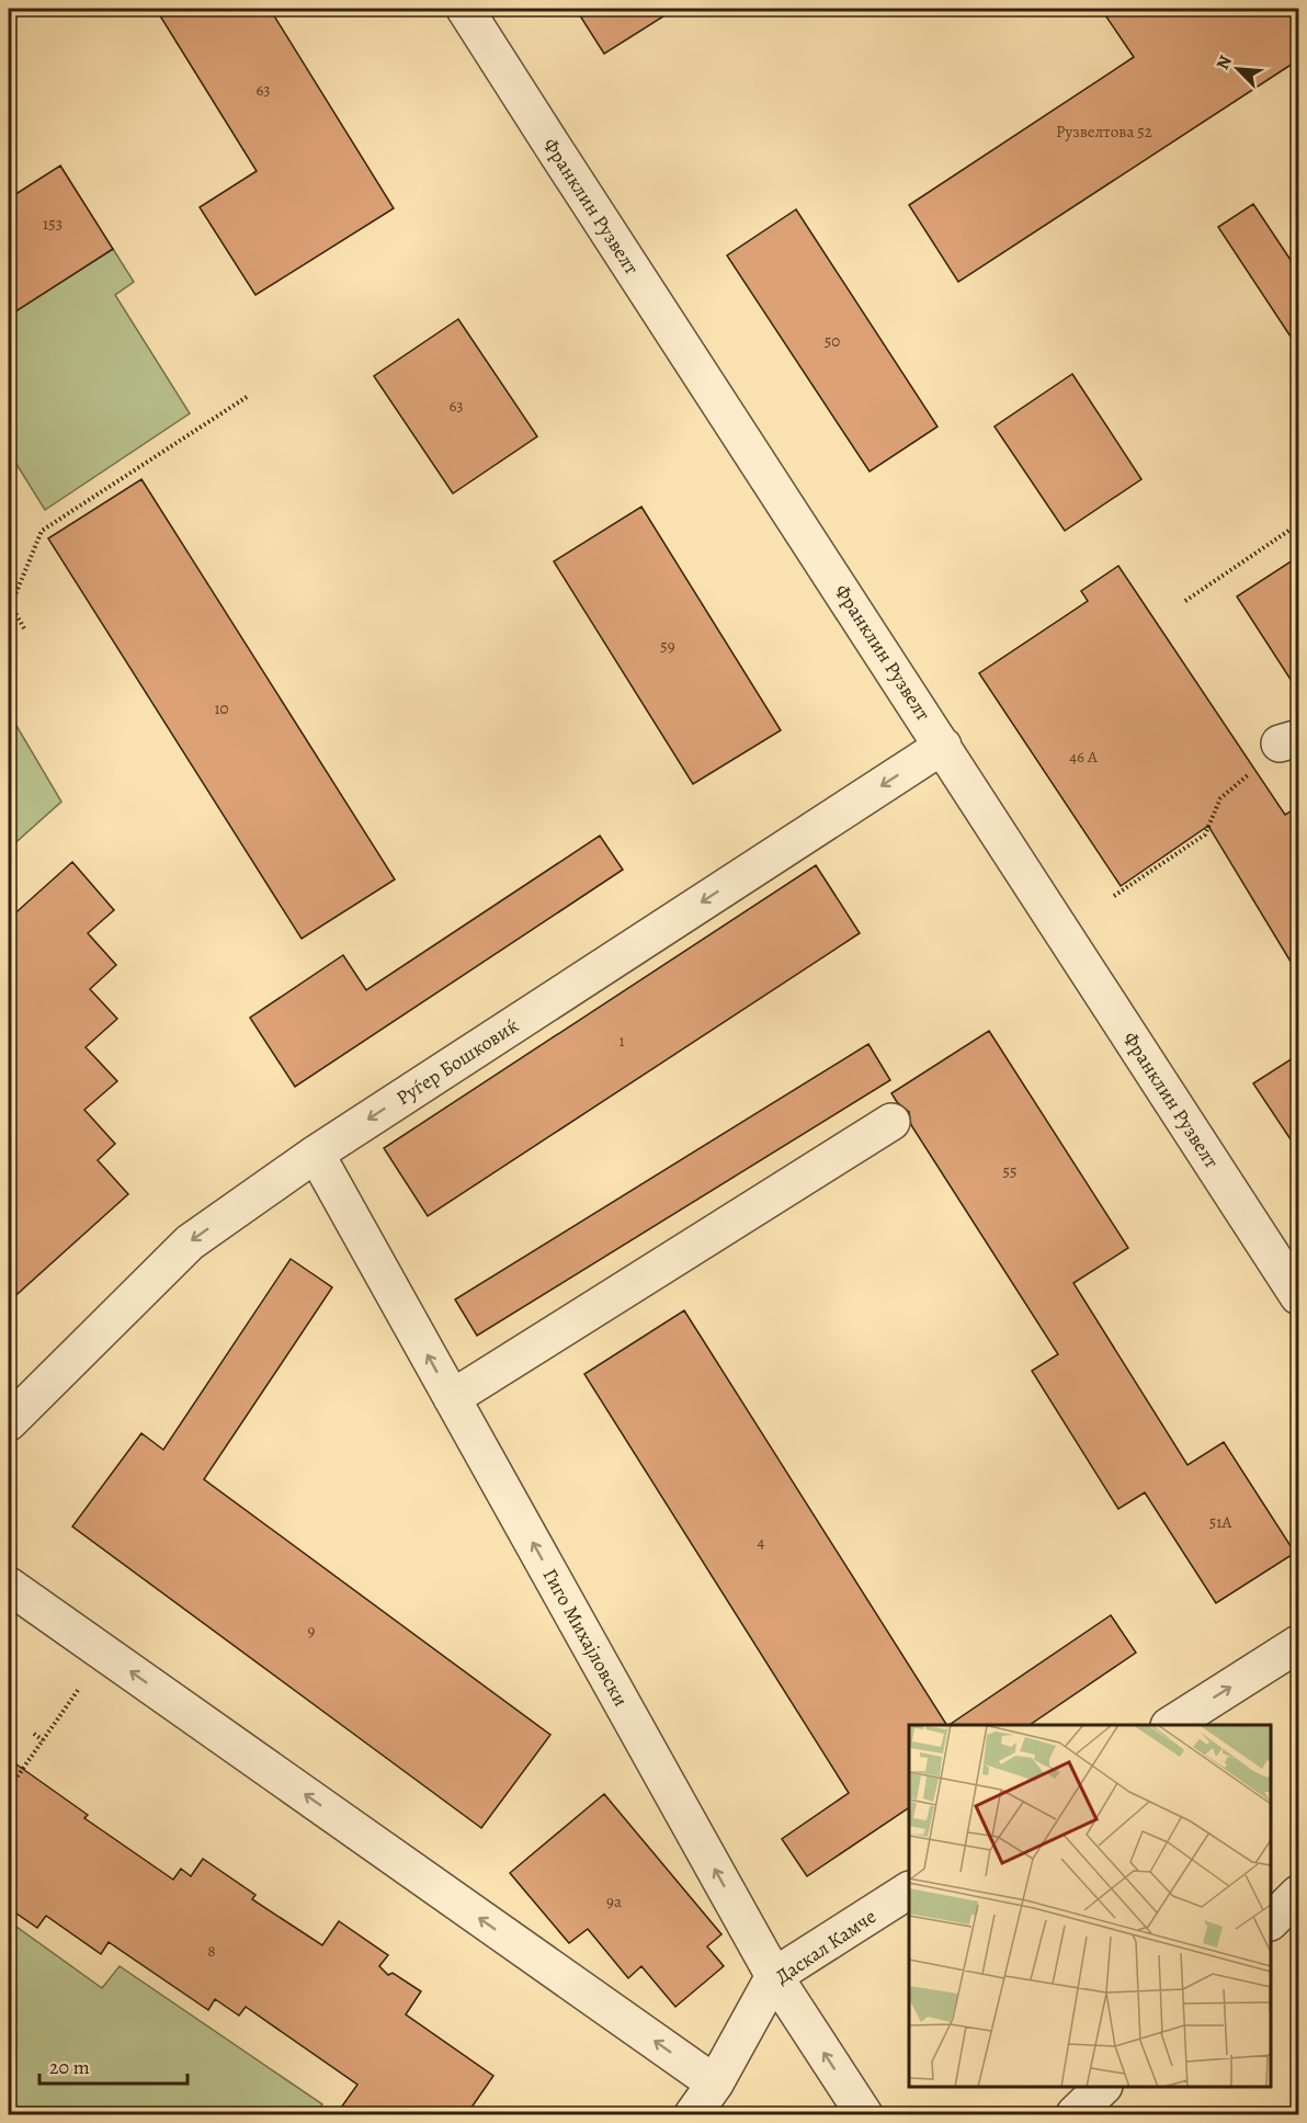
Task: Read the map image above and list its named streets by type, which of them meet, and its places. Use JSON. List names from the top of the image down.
{
  "streets": {
    "street": [
      "Франклин Рузвелт",
      "Руѓер Бошковиќ",
      "Гиго Михајловски",
      "Даскал Камче"
    ]
  },
  "crossings": [
    ["Франклин Рузвелт", "Руѓер Бошковиќ"],
    ["Руѓер Бошковиќ", "Гиго Михајловски"],
    ["Гиго Михајловски", "Даскал Камче"]
  ],
  "house_numbers": [
    "63",
    "Рузвелтова 52",
    "153",
    "50",
    "63",
    "59",
    "10",
    "46 А",
    "1",
    "55",
    "51A",
    "4",
    "9",
    "9a",
    "8"
  ],
  "scale_bar": "20 m",
  "north": "top left"
}
